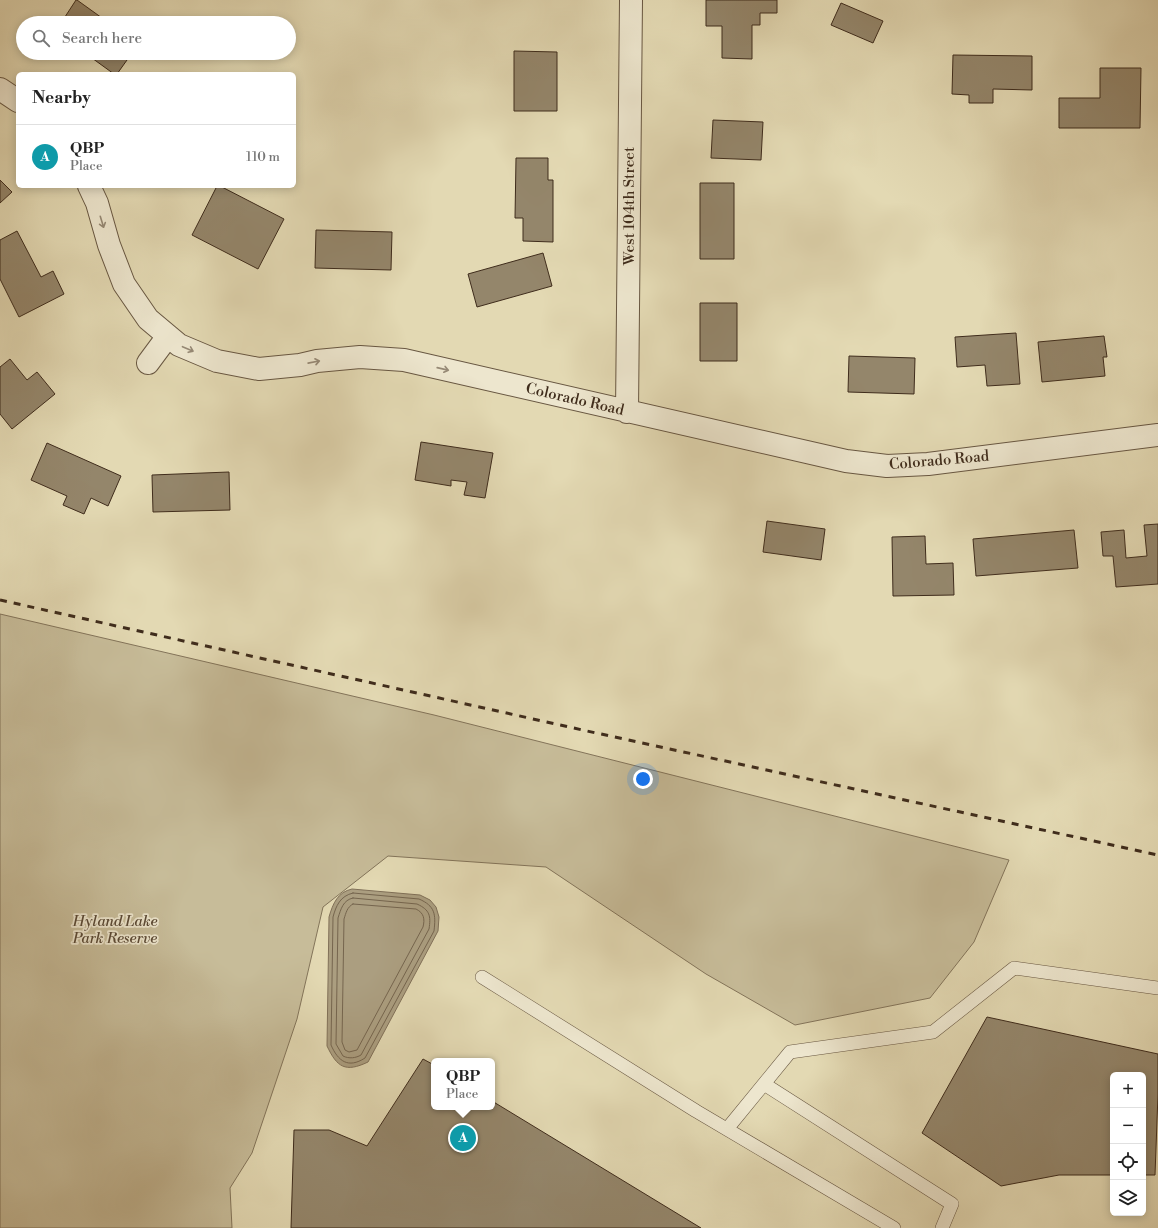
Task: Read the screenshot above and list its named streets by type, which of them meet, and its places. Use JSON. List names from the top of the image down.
{
  "streets": {
    "street": ["West 104th Street", "Colorado Road"]
  },
  "crossings": [
    ["West 104th Street", "Colorado Road"]
  ],
  "one_way": ["Colorado Road"],
  "parks": ["Hyland Lake Park Reserve"],
  "page": {
    "search": "Search here",
    "heading": "Nearby",
    "list": [
      {
        "mark": "A",
        "name": "QBP",
        "note": "Place",
        "value": "110 m"
      }
    ],
    "popup": ["QBP", "Place"],
    "map_buttons": ["+", "−"],
    "pins": "A"
  }
}
